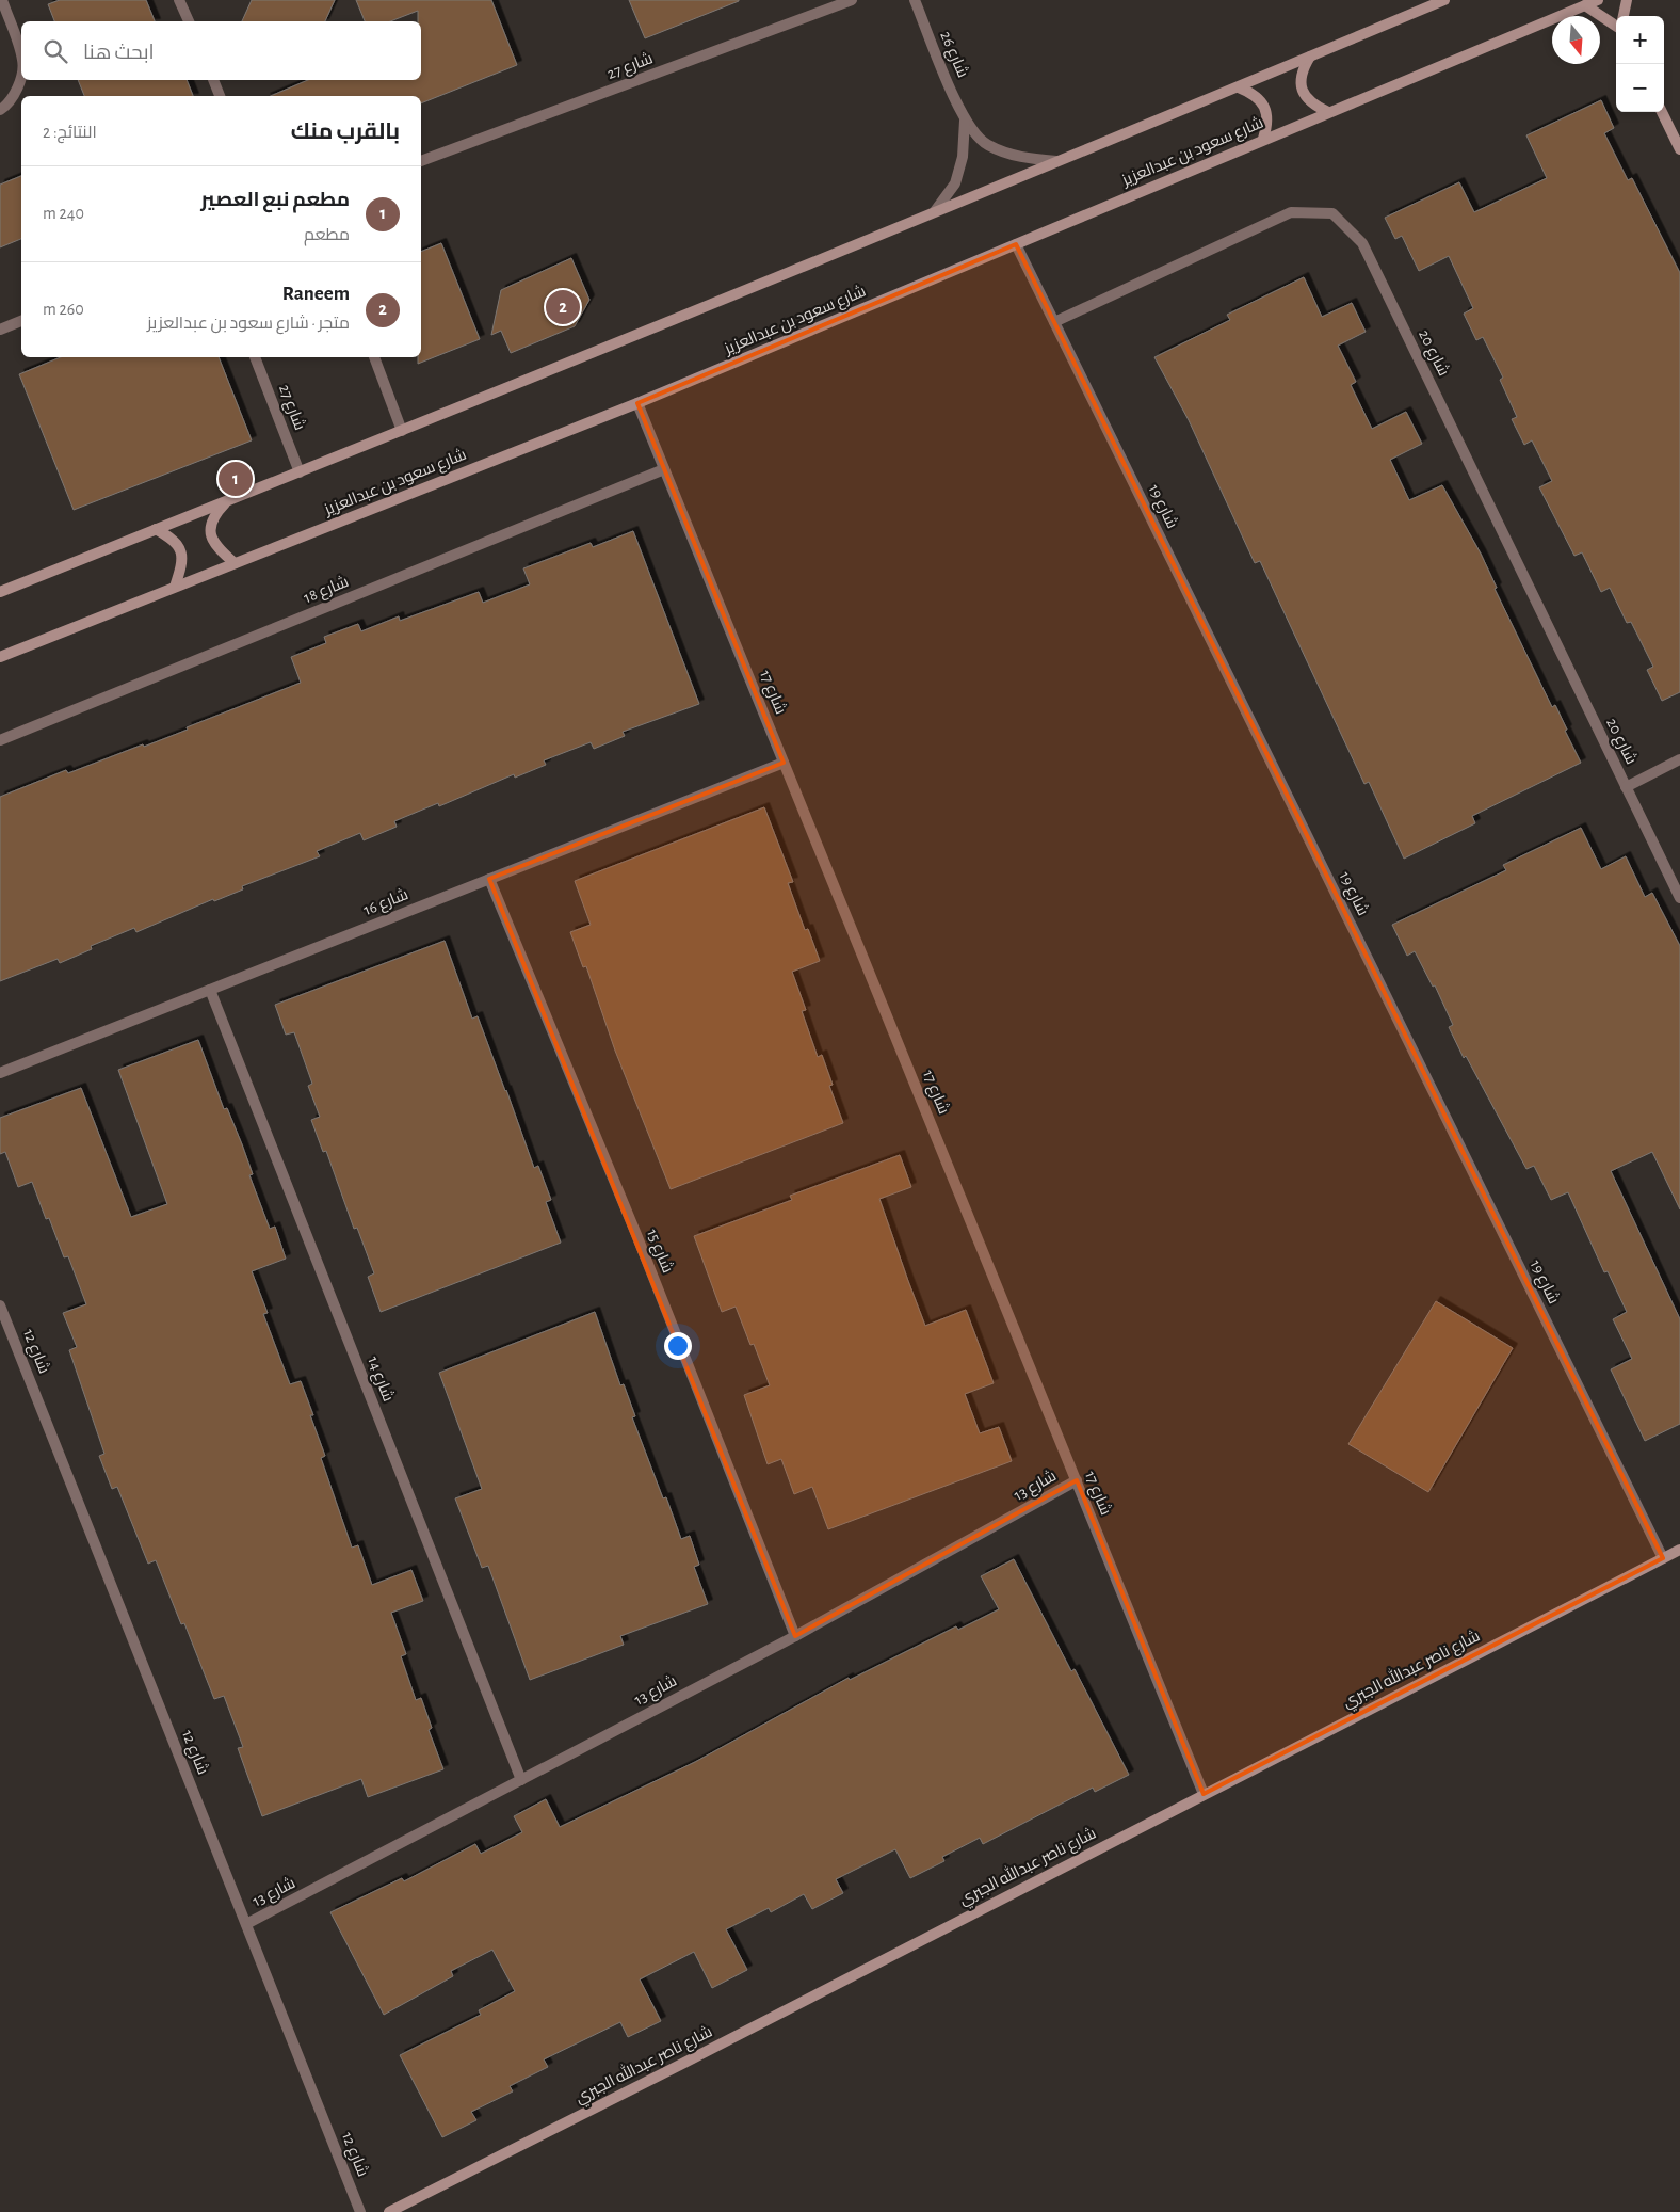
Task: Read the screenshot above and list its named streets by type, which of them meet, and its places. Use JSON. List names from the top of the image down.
{
  "streets": {
    "main road": ["شارع سعود بن عبدالعزيز", "شارع ناصر عبدالله الجبري"],
    "street": [
      "شارع 26",
      "شارع 27",
      "شارع 20",
      "شارع 19",
      "شارع 18",
      "شارع 17",
      "شارع 16",
      "شارع 15",
      "شارع 12",
      "شارع 14",
      "شارع 13"
    ]
  },
  "crossings": [
    ["شارع سعود بن عبدالعزيز", "شارع 19"],
    ["شارع سعود بن عبدالعزيز", "شارع 17"],
    ["شارع 20", "شارع 19"],
    ["شارع 19", "شارع ناصر عبدالله الجبري"],
    ["شارع 18", "شارع 17"],
    ["شارع 17", "شارع 16"],
    ["شارع 17", "شارع 13"],
    ["شارع 17", "شارع ناصر عبدالله الجبري"],
    ["شارع 16", "شارع 15"],
    ["شارع 16", "شارع 14"],
    ["شارع 15", "شارع 13"],
    ["شارع 12", "شارع 13"],
    ["شارع 14", "شارع 13"]
  ],
  "north": "bottom",
  "page": {
    "map_buttons": ["+", "−"],
    "search": "ابحث هنا",
    "heading": ["بالقرب منك", "النتائج: 2"],
    "list": [
      {
        "mark": "1",
        "name": "مطعم نبع العصير",
        "note": "مطعم",
        "value": "240 m"
      },
      {
        "mark": "2",
        "name": "Raneem",
        "note": "متجر · شارع سعود بن عبدالعزيز",
        "value": "260 m"
      }
    ],
    "pins": ["2", "1"]
  }
}
